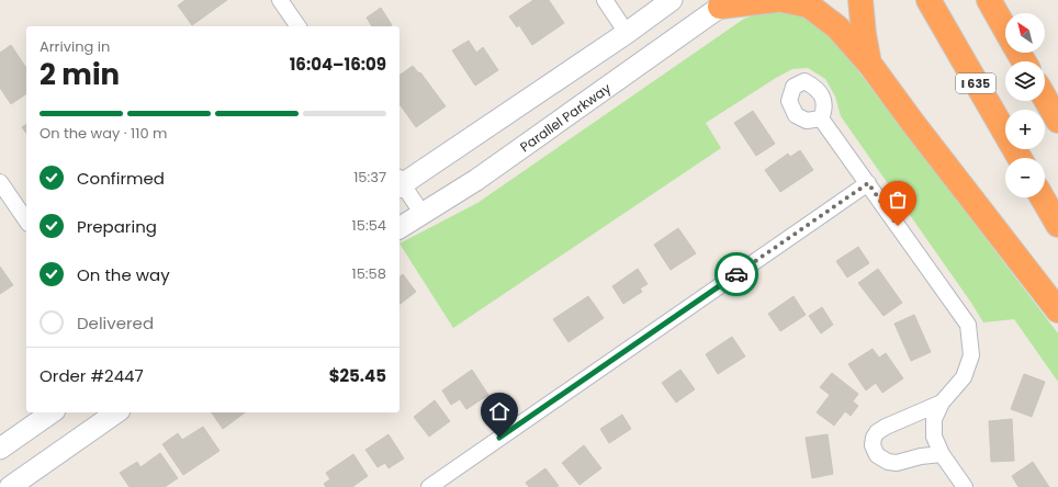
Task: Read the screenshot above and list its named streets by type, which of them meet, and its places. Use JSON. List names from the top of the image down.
{
  "streets": {
    "highway": ["I 635"],
    "main road": ["Parallel Parkway"]
  },
  "north": "top left",
  "page": {
    "map_buttons": ["+", "−"],
    "heading": ["2 min", "Arriving in", "16:04–16:09"],
    "panel": ["Order #2447", "$25.45"],
    "bar": "On the way · 110 m",
    "list": [
      ["Confirmed", "15:37"],
      ["Preparing", "15:54"],
      ["On the way", "15:58"],
      "Delivered"
    ]
  }
}
